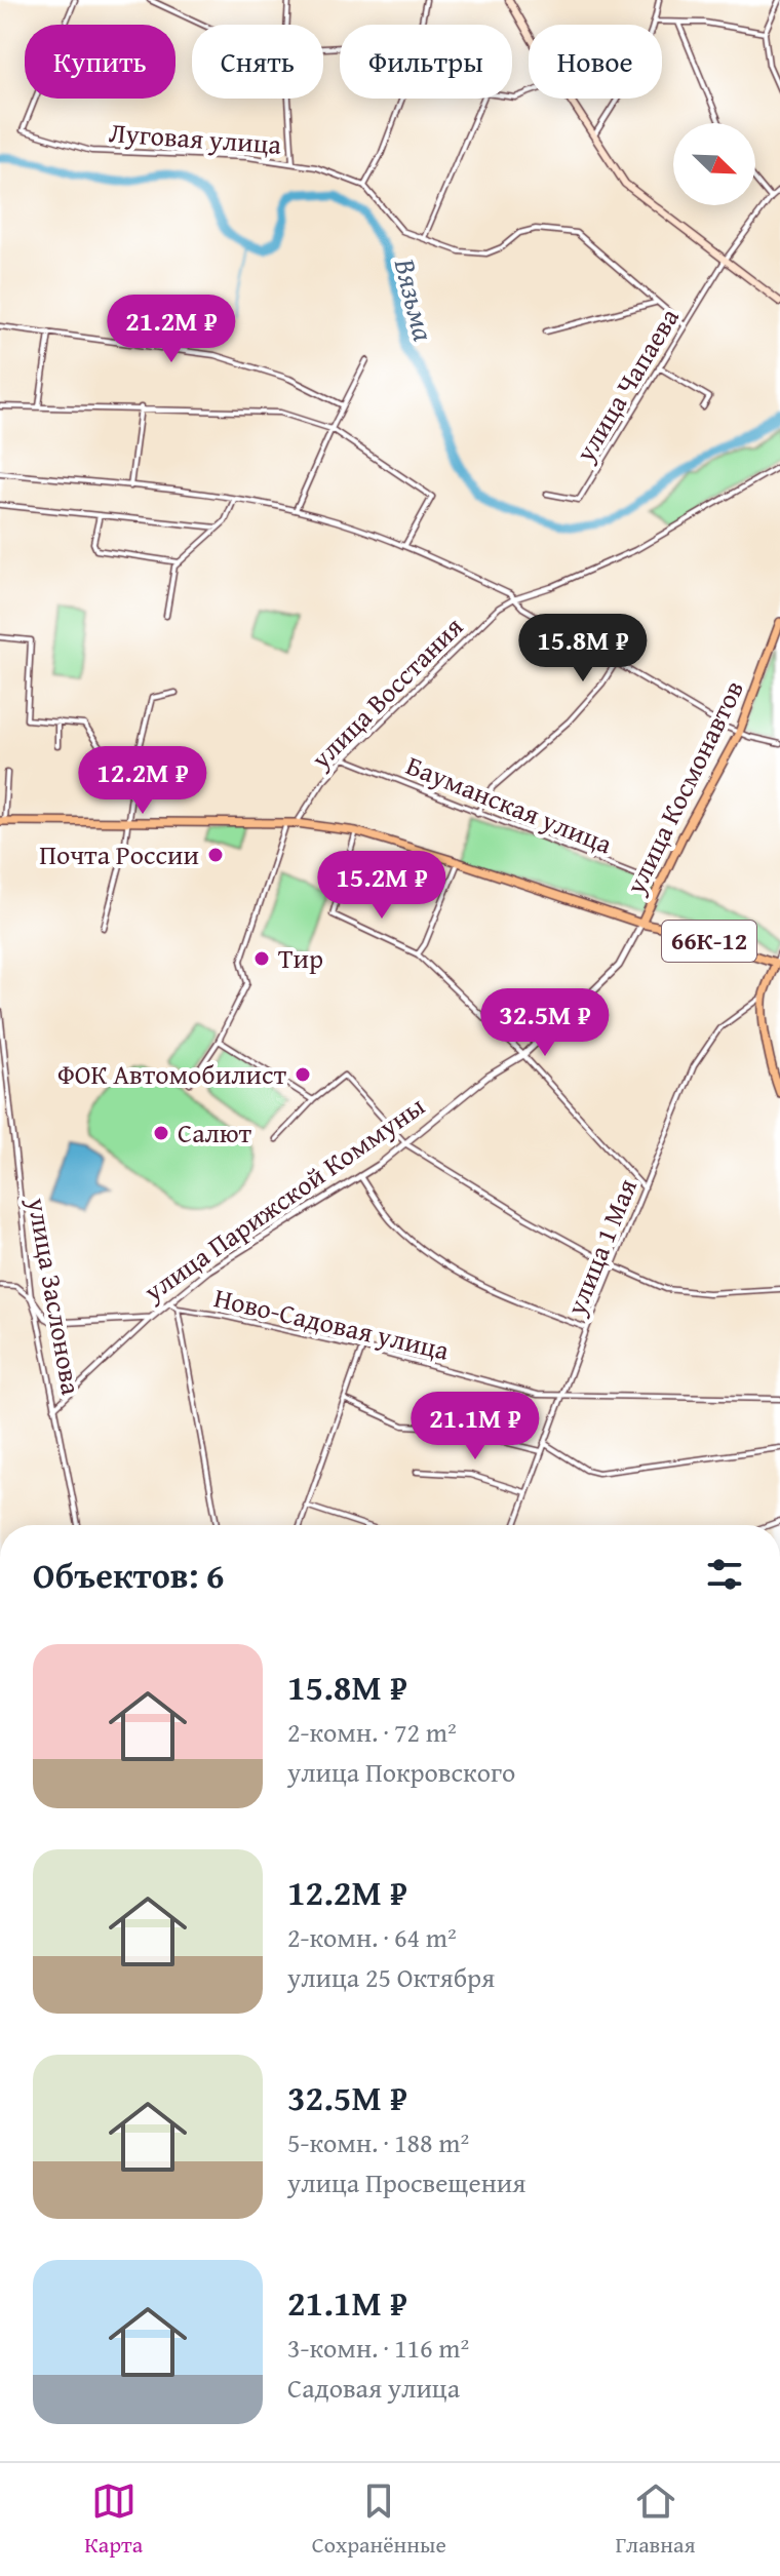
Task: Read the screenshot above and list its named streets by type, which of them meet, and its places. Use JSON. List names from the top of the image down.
{
  "streets": {
    "main road": ["улица Космонавтов", "66К-12"],
    "street": [
      "Луговая улица",
      "улица Чапаева",
      "улица Восстания",
      "Бауманская улица",
      "улица Парижской Коммуны",
      "улица 1 Мая",
      "улица Заслонова",
      "Ново-Садовая улица"
    ]
  },
  "crossings": [
    ["улица Восстания", "Бауманская улица"],
    ["улица Космонавтов", "Бауманская улица"],
    ["улица Космонавтов", "66К-12"],
    ["улица Космонавтов", "улица Парижской Коммуны"],
    ["66К-12", "улица Парижской Коммуны"],
    ["66К-12", "улица 1 Мая"],
    ["улица Парижской Коммуны", "улица Заслонова"],
    ["улица Парижской Коммуны", "Ново-Садовая улица"],
    ["улица 1 Мая", "Ново-Садовая улица"]
  ],
  "water": ["Вязьма"],
  "places": [
    "Почта России",
    "Тир",
    "ФОК Автомобилист",
    "Салют"
  ],
  "north": "bottom right",
  "page": {
    "chip": [
      "Купить",
      "Снять",
      "Фильтры",
      "Новое"
    ],
    "price": [
      "21.2M ₽",
      "15.8M ₽",
      "12.2M ₽",
      "15.2M ₽",
      "32.5M ₽",
      "21.1M ₽"
    ],
    "heading": "Объектов: 6",
    "list": [
      {
        "name": "15.8M ₽",
        "note": "2-комн. · 72 m² · улица Покровского"
      },
      {
        "name": "12.2M ₽",
        "note": "2-комн. · 64 m² · улица 25 Октября"
      },
      {
        "name": "32.5M ₽",
        "note": "5-комн. · 188 m² · улица Просвещения"
      },
      {
        "name": "21.1M ₽",
        "note": "3-комн. · 116 m² · Садовая улица"
      }
    ],
    "tabs": ["Карта", "Сохранённые", "Главная"]
  }
}
